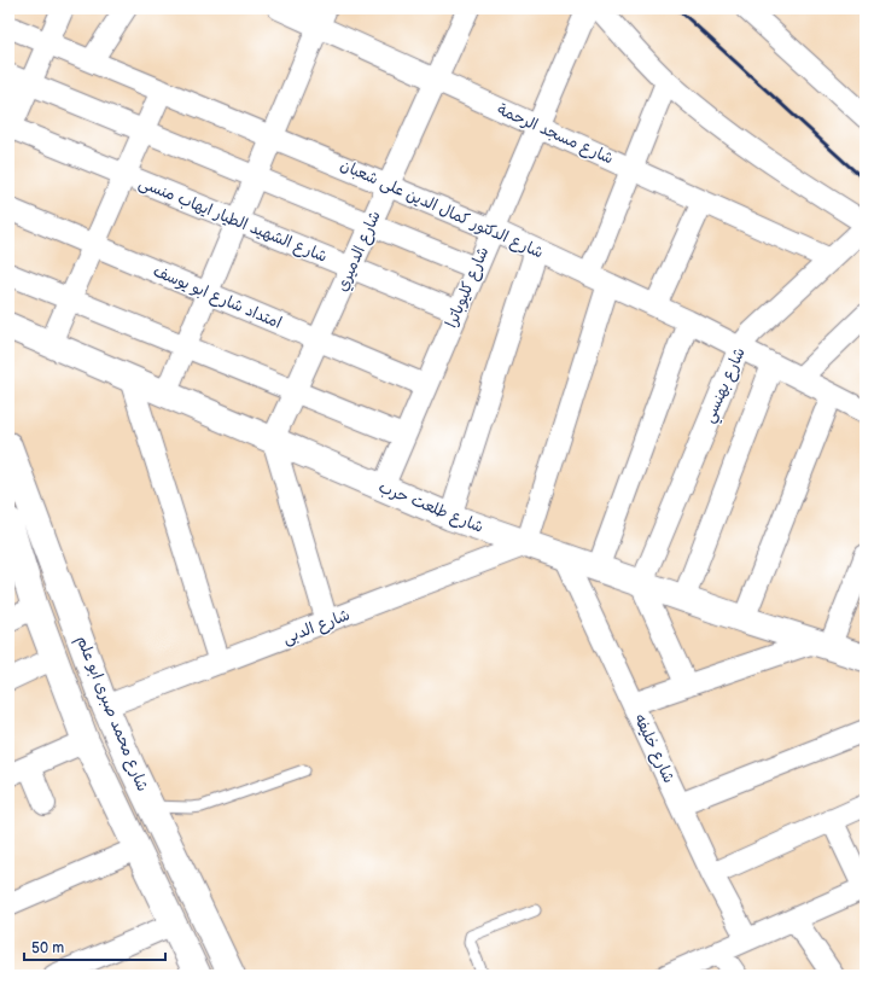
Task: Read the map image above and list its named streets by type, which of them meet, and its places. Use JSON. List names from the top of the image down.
{
  "streets": {
    "street": [
      "شارع مسجد الرحمة",
      "شارع الدكتور كمال الدين على شعبان",
      "شارع الشهيد الطيار ايهاب منسى",
      "شارع الدميري",
      "شارع كليوباترا",
      "امتداد شارع ابو يوسف",
      "شارع بهنسي",
      "شارع طلعت حرب",
      "شارع الدبى",
      "شارع محمد صبرى ابو علم",
      "شارع خليفه"
    ]
  },
  "crossings": [
    ["شارع مسجد الرحمة", "شارع الدميري"],
    ["شارع مسجد الرحمة", "شارع كليوباترا"],
    ["شارع مسجد الرحمة", "شارع بهنسي"],
    ["شارع الدكتور كمال الدين على شعبان", "شارع الدميري"],
    ["شارع الدكتور كمال الدين على شعبان", "شارع كليوباترا"],
    ["شارع الدكتور كمال الدين على شعبان", "شارع بهنسي"],
    ["شارع الشهيد الطيار ايهاب منسى", "شارع الدميري"],
    ["شارع الشهيد الطيار ايهاب منسى", "شارع كليوباترا"],
    ["شارع الدميري", "امتداد شارع ابو يوسف"],
    ["شارع الدميري", "شارع طلعت حرب"],
    ["شارع كليوباترا", "امتداد شارع ابو يوسف"],
    ["شارع كليوباترا", "شارع طلعت حرب"],
    ["شارع بهنسي", "شارع طلعت حرب"],
    ["شارع طلعت حرب", "شارع الدبى"],
    ["شارع طلعت حرب", "شارع خليفه"],
    ["شارع الدبى", "شارع محمد صبرى ابو علم"]
  ],
  "scale_bar": "50 m"
}
